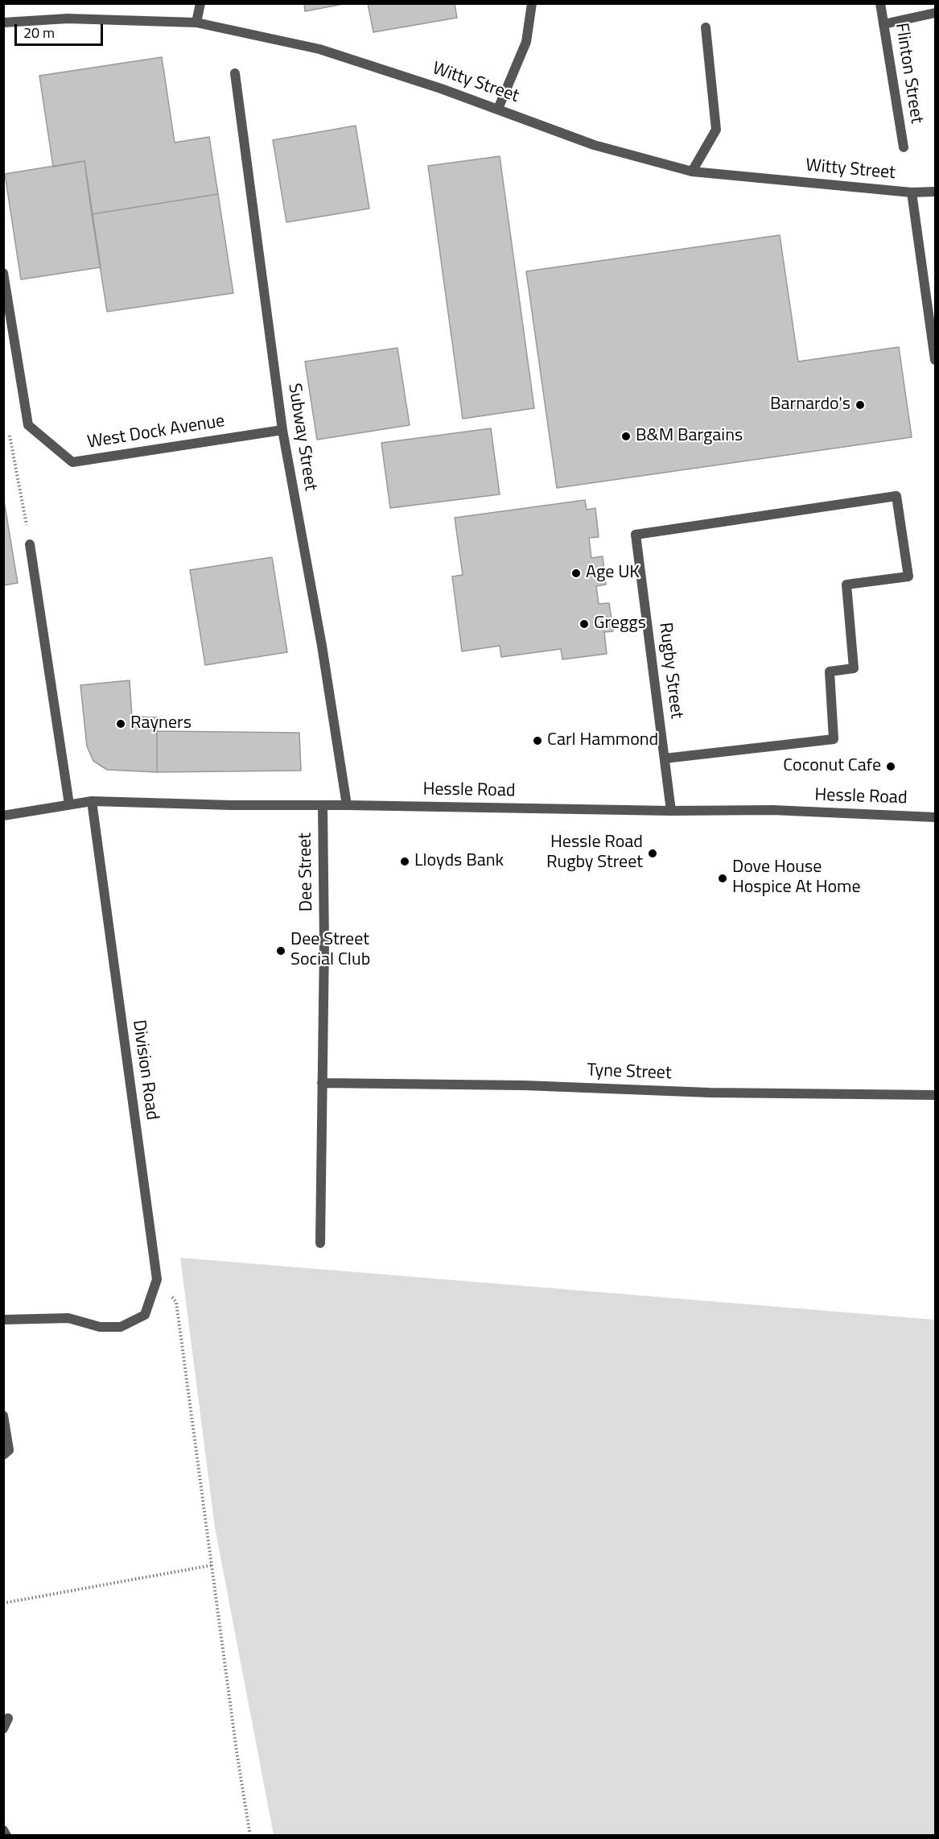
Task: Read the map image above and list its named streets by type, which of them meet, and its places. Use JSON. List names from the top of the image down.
{
  "streets": {
    "street": [
      "Flinton Street",
      "Witty Street",
      "West Dock Avenue",
      "Subway Street",
      "Rugby Street",
      "Hessle Road",
      "Dee Street",
      "Division Road",
      "Tyne Street"
    ]
  },
  "crossings": [
    ["West Dock Avenue", "Subway Street"],
    ["Subway Street", "Hessle Road"],
    ["Rugby Street", "Hessle Road"],
    ["Hessle Road", "Dee Street"],
    ["Hessle Road", "Division Road"],
    ["Dee Street", "Tyne Street"]
  ],
  "places": [
    "Barnardo's",
    "B&M Bargains",
    "Age UK",
    "Greggs",
    "Rayners",
    "Carl Hammond",
    "Coconut Cafe",
    "Hessle Road Rugby Street",
    "Lloyds Bank",
    "Dove House Hospice At Home",
    "Dee Street Social Club"
  ],
  "scale_bar": "20 m"
}
